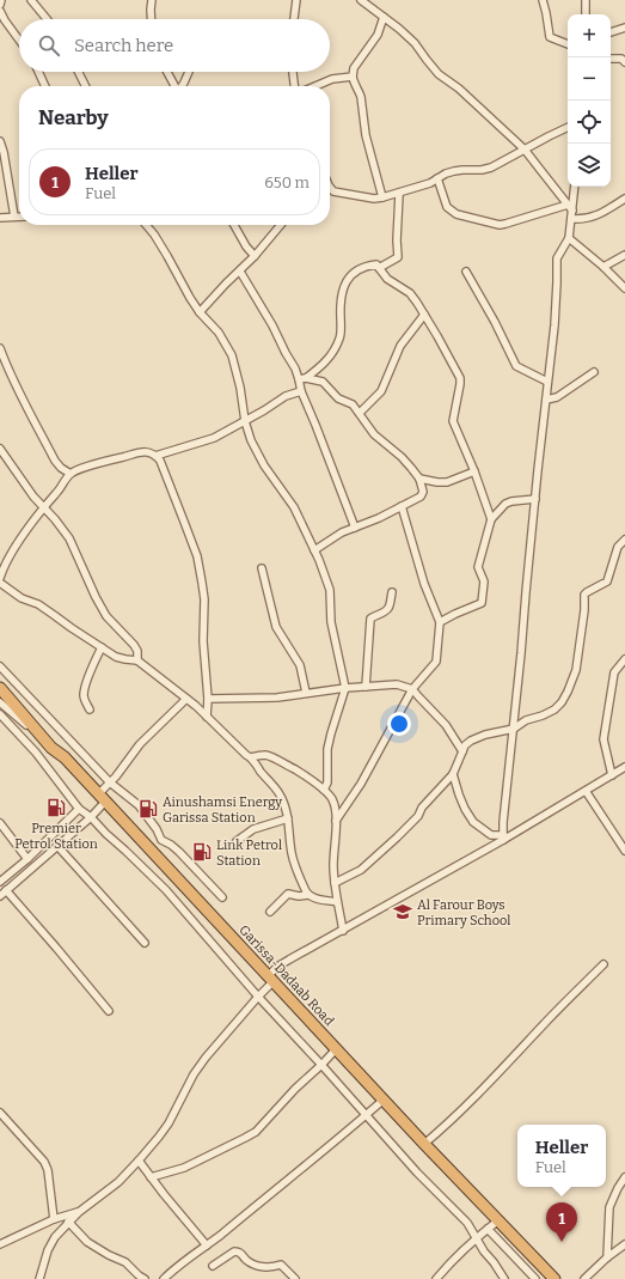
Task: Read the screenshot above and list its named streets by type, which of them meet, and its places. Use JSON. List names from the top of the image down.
{
  "streets": {
    "highway": ["Garissa-Dadaab Road"]
  },
  "places": {
    "fuel station": ["Premier Petrol Station", "Ainushamsi Energy Garissa Station", "Link Petrol Station"],
    "school or university": ["Al Farour Boys Primary School"]
  },
  "page": {
    "map_buttons": ["+", "−"],
    "search": "Search here",
    "heading": "Nearby",
    "list": [
      {
        "mark": "1",
        "name": "Heller",
        "note": "Fuel",
        "value": "650 m"
      }
    ],
    "popup": ["Heller", "Fuel"],
    "pins": "1"
  }
}
